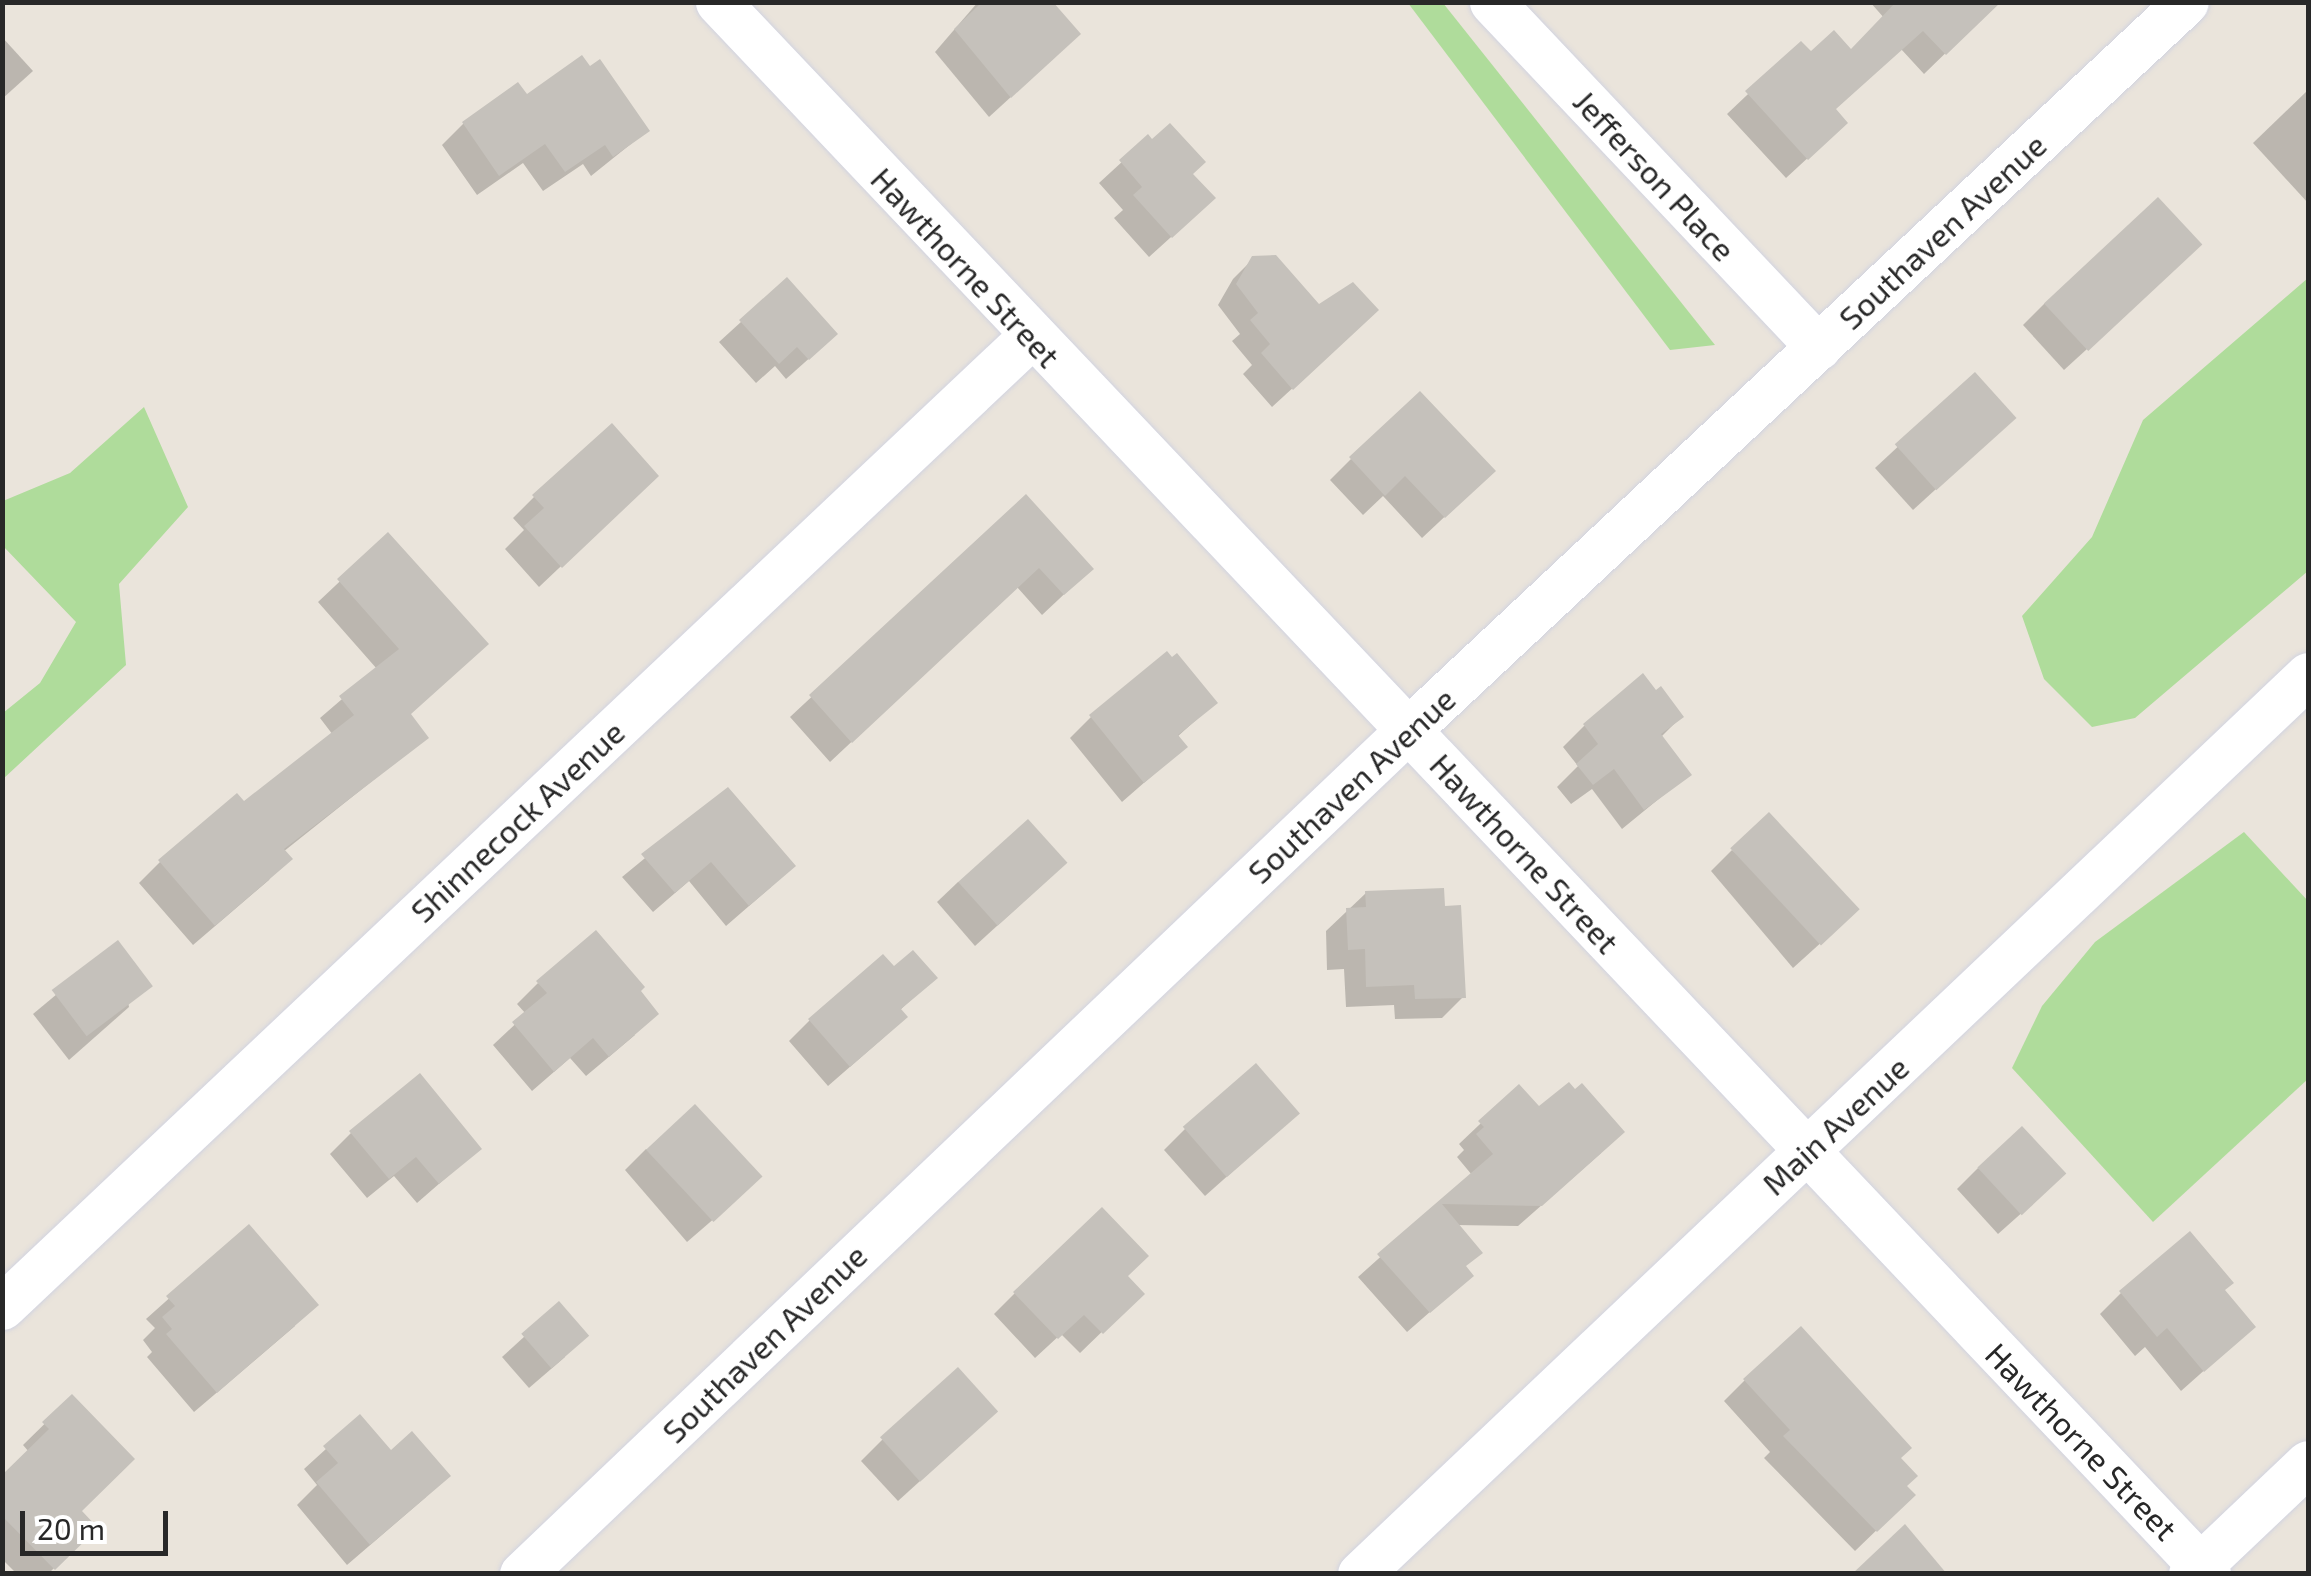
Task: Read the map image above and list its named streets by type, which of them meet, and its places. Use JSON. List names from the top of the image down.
{
  "streets": {
    "street": [
      "Jefferson Place",
      "Southaven Avenue",
      "Hawthorne Street",
      "Shinnecock Avenue",
      "Main Avenue"
    ]
  },
  "crossings": [
    ["Jefferson Place", "Southaven Avenue"],
    ["Southaven Avenue", "Hawthorne Street"],
    ["Hawthorne Street", "Shinnecock Avenue"],
    ["Hawthorne Street", "Main Avenue"]
  ],
  "scale_bar": "20 m"
}
